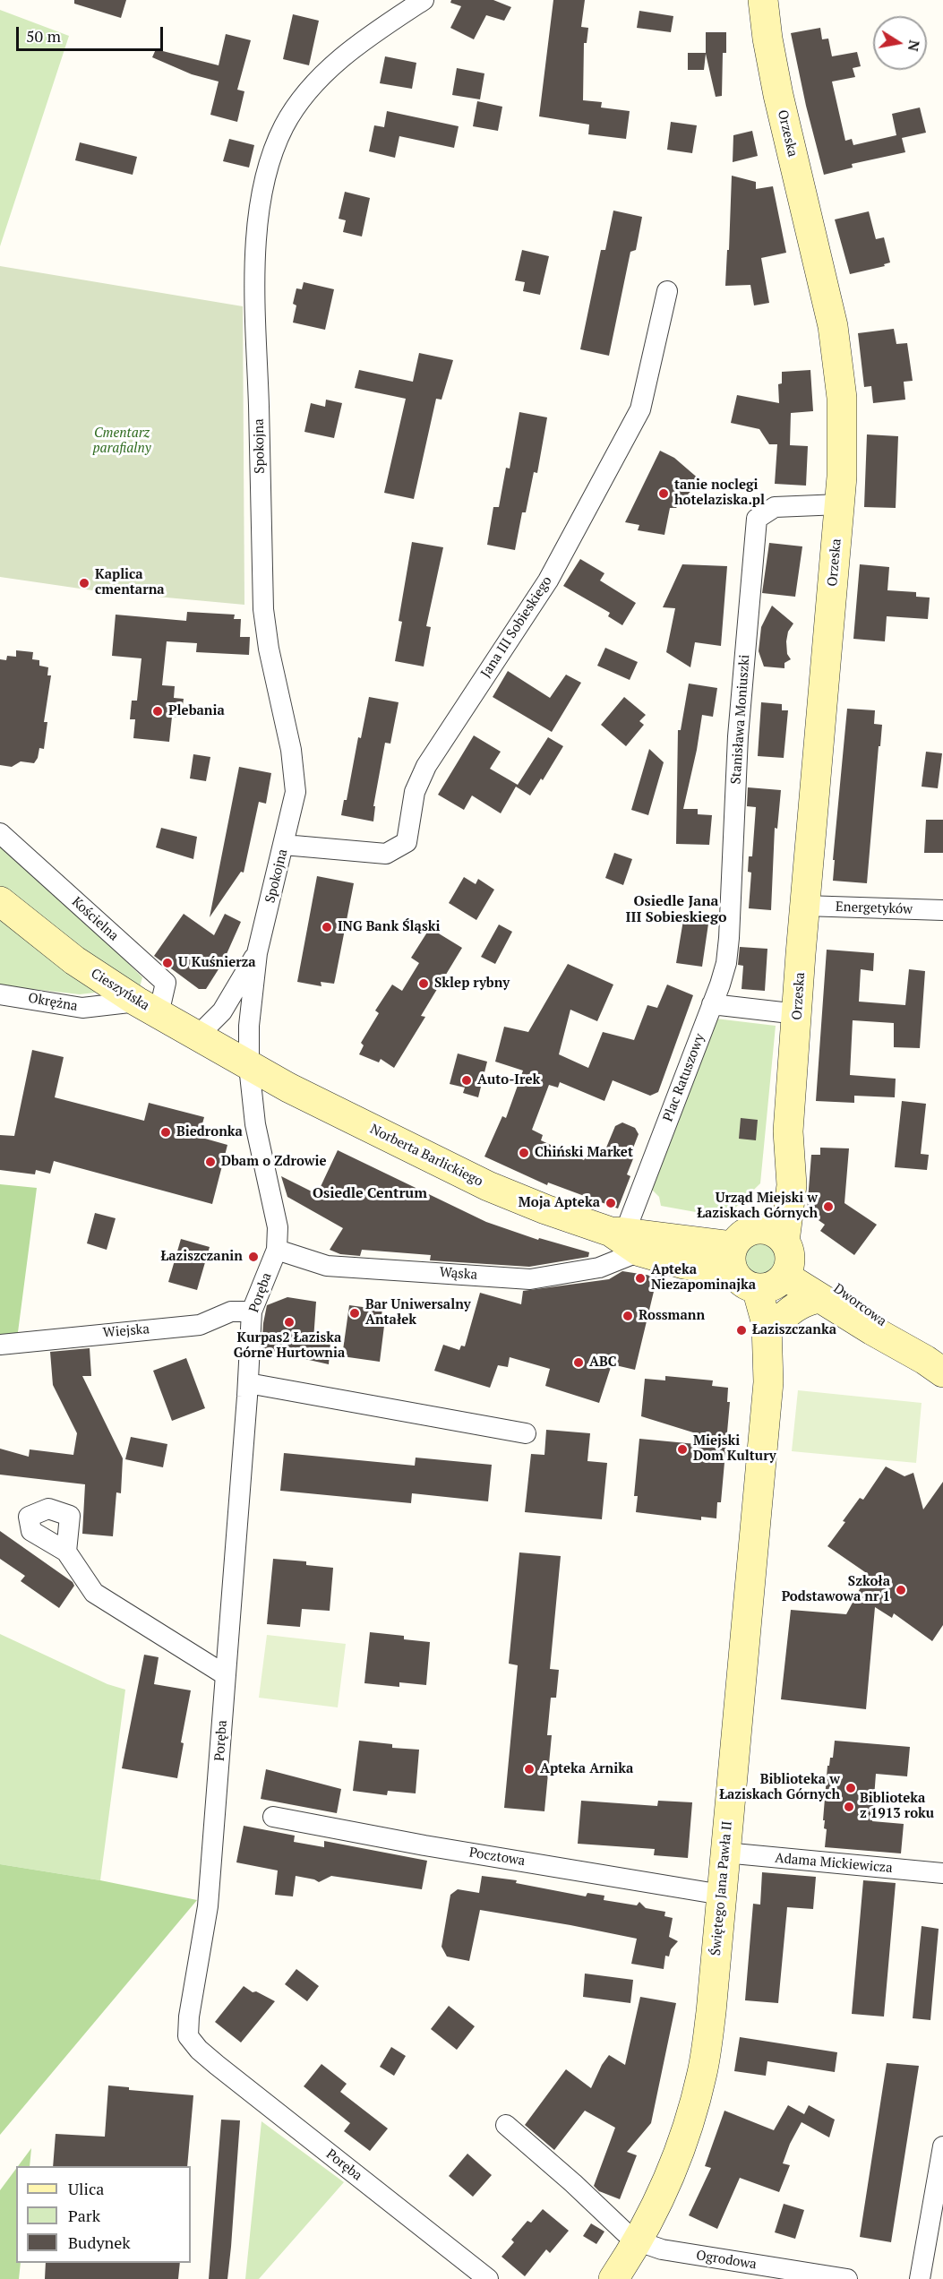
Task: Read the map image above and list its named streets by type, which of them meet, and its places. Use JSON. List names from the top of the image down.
{
  "streets": {
    "street": [
      "Orzeska",
      "Spokojna",
      "Jana III Sobieskiego",
      "Stanisława Moniuszki",
      "Energetyków",
      "Kościelna",
      "Cieszyńska",
      "Okrężna",
      "Plac Ratuszowy",
      "Norberta Barlickiego",
      "Wąska",
      "Poręba",
      "Dworcowa",
      "Wiejska",
      "Pocztowa",
      "Adama Mickiewicza",
      "Świętego Jana Pawła II",
      "Ogrodowa"
    ]
  },
  "crossings": [
    ["Orzeska", "Stanisława Moniuszki"],
    ["Orzeska", "Energetyków"],
    ["Orzeska", "Norberta Barlickiego"],
    ["Orzeska", "Dworcowa"],
    ["Orzeska", "Świętego Jana Pawła II"],
    ["Spokojna", "Jana III Sobieskiego"],
    ["Spokojna", "Cieszyńska"],
    ["Spokojna", "Norberta Barlickiego"],
    ["Spokojna", "Poręba"],
    ["Stanisława Moniuszki", "Plac Ratuszowy"],
    ["Kościelna", "Cieszyńska"],
    ["Kościelna", "Okrężna"],
    ["Cieszyńska", "Okrężna"],
    ["Cieszyńska", "Norberta Barlickiego"],
    ["Cieszyńska", "Poręba"],
    ["Plac Ratuszowy", "Norberta Barlickiego"],
    ["Plac Ratuszowy", "Wąska"],
    ["Norberta Barlickiego", "Wąska"],
    ["Norberta Barlickiego", "Poręba"],
    ["Norberta Barlickiego", "Dworcowa"],
    ["Norberta Barlickiego", "Świętego Jana Pawła II"],
    ["Wąska", "Poręba"],
    ["Poręba", "Wiejska"],
    ["Dworcowa", "Świętego Jana Pawła II"],
    ["Pocztowa", "Świętego Jana Pawła II"],
    ["Adama Mickiewicza", "Świętego Jana Pawła II"],
    ["Świętego Jana Pawła II", "Ogrodowa"]
  ],
  "districts": ["Osiedle Jana III Sobieskiego", "Osiedle Centrum"],
  "parks": ["Cmentarz parafialny"],
  "places": [
    "tanie noclegi hotelaziska.pl",
    "Kaplica cmentarna",
    "Plebania",
    "ING Bank Śląski",
    "U Kuśnierza",
    "Sklep rybny",
    "Auto-Irek",
    "Biedronka",
    "Chiński Market",
    "Dbam o Zdrowie",
    "Moja Apteka",
    "Urząd Miejski w Łaziskach Górnych",
    "Łaziszczanin",
    "Apteka Niezapominajka",
    "Bar Uniwersalny Antałek",
    "Rossmann",
    "Kurpas2 Łaziska Górne Hurtownia",
    "Łaziszczanka",
    "ABC",
    "Miejski Dom Kultury",
    "Szkoła Podstawowa nr 1",
    "Apteka Arnika",
    "Biblioteka w Łaziskach Górnych",
    "Biblioteka z 1913 roku"
  ],
  "legend": ["Ulica", "Park", "Budynek"],
  "scale_bar": "50 m",
  "north": "right"
}
